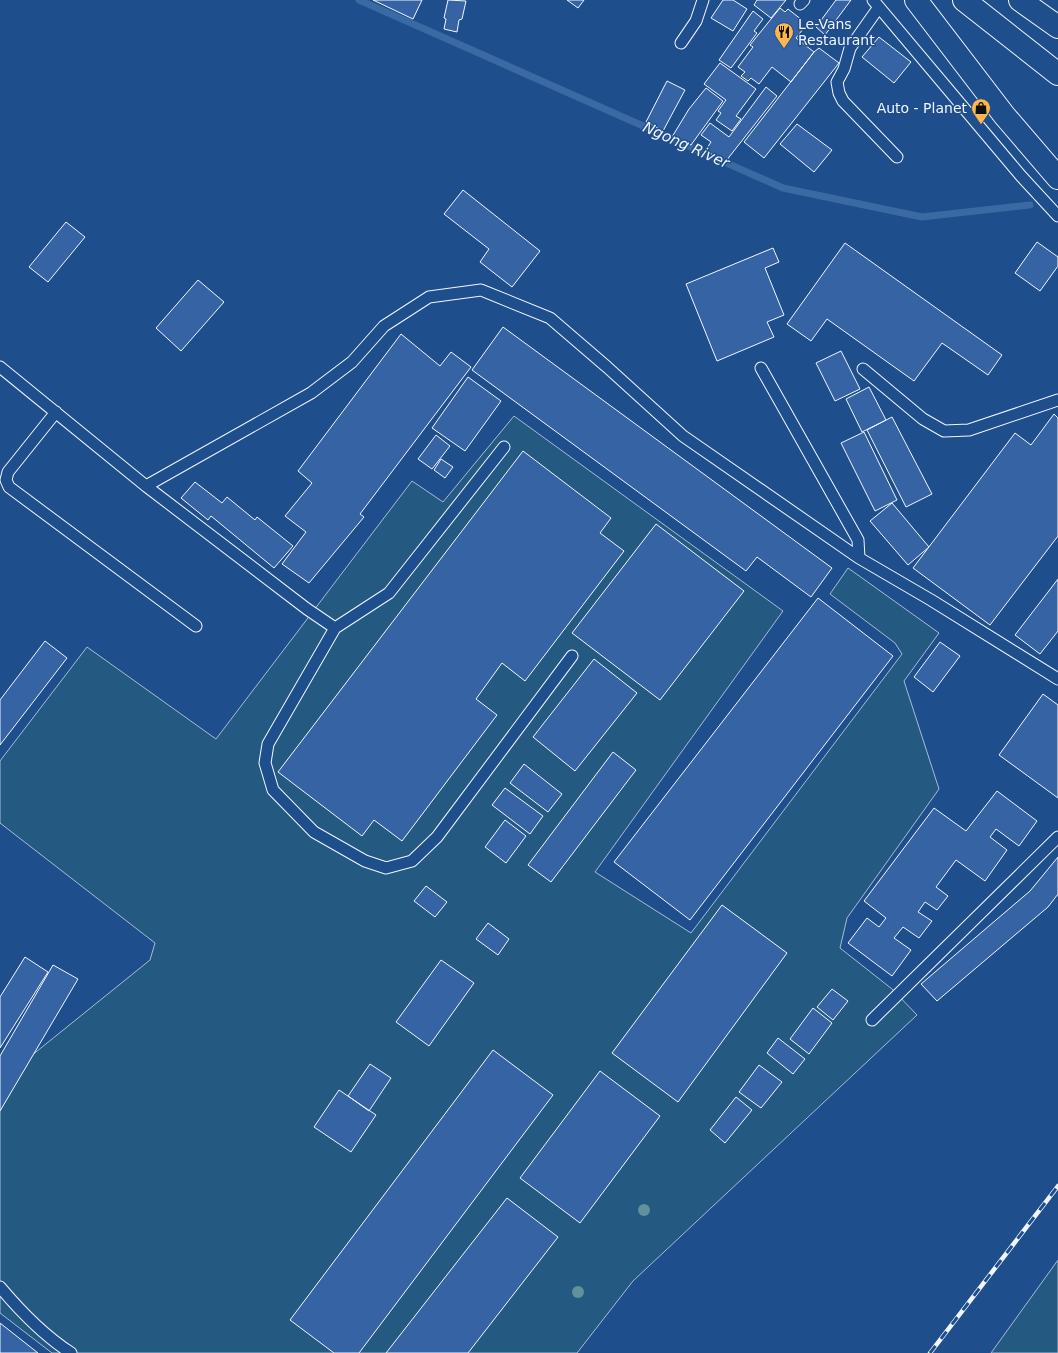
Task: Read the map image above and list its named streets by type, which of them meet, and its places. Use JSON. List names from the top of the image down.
{
  "water": ["Ngong River"],
  "places": {
    "restaurant": ["Le-Vans Restaurant"],
    "shop": ["Auto - Planet"]
  }
}
